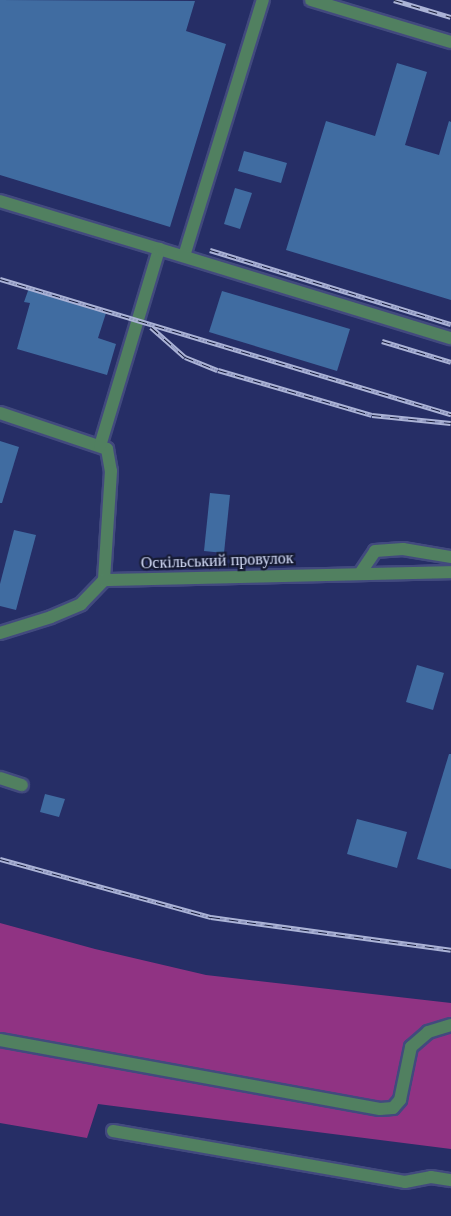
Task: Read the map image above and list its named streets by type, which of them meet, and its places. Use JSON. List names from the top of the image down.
{
  "streets": {
    "street": ["Оскільський провулок"]
  }
}
